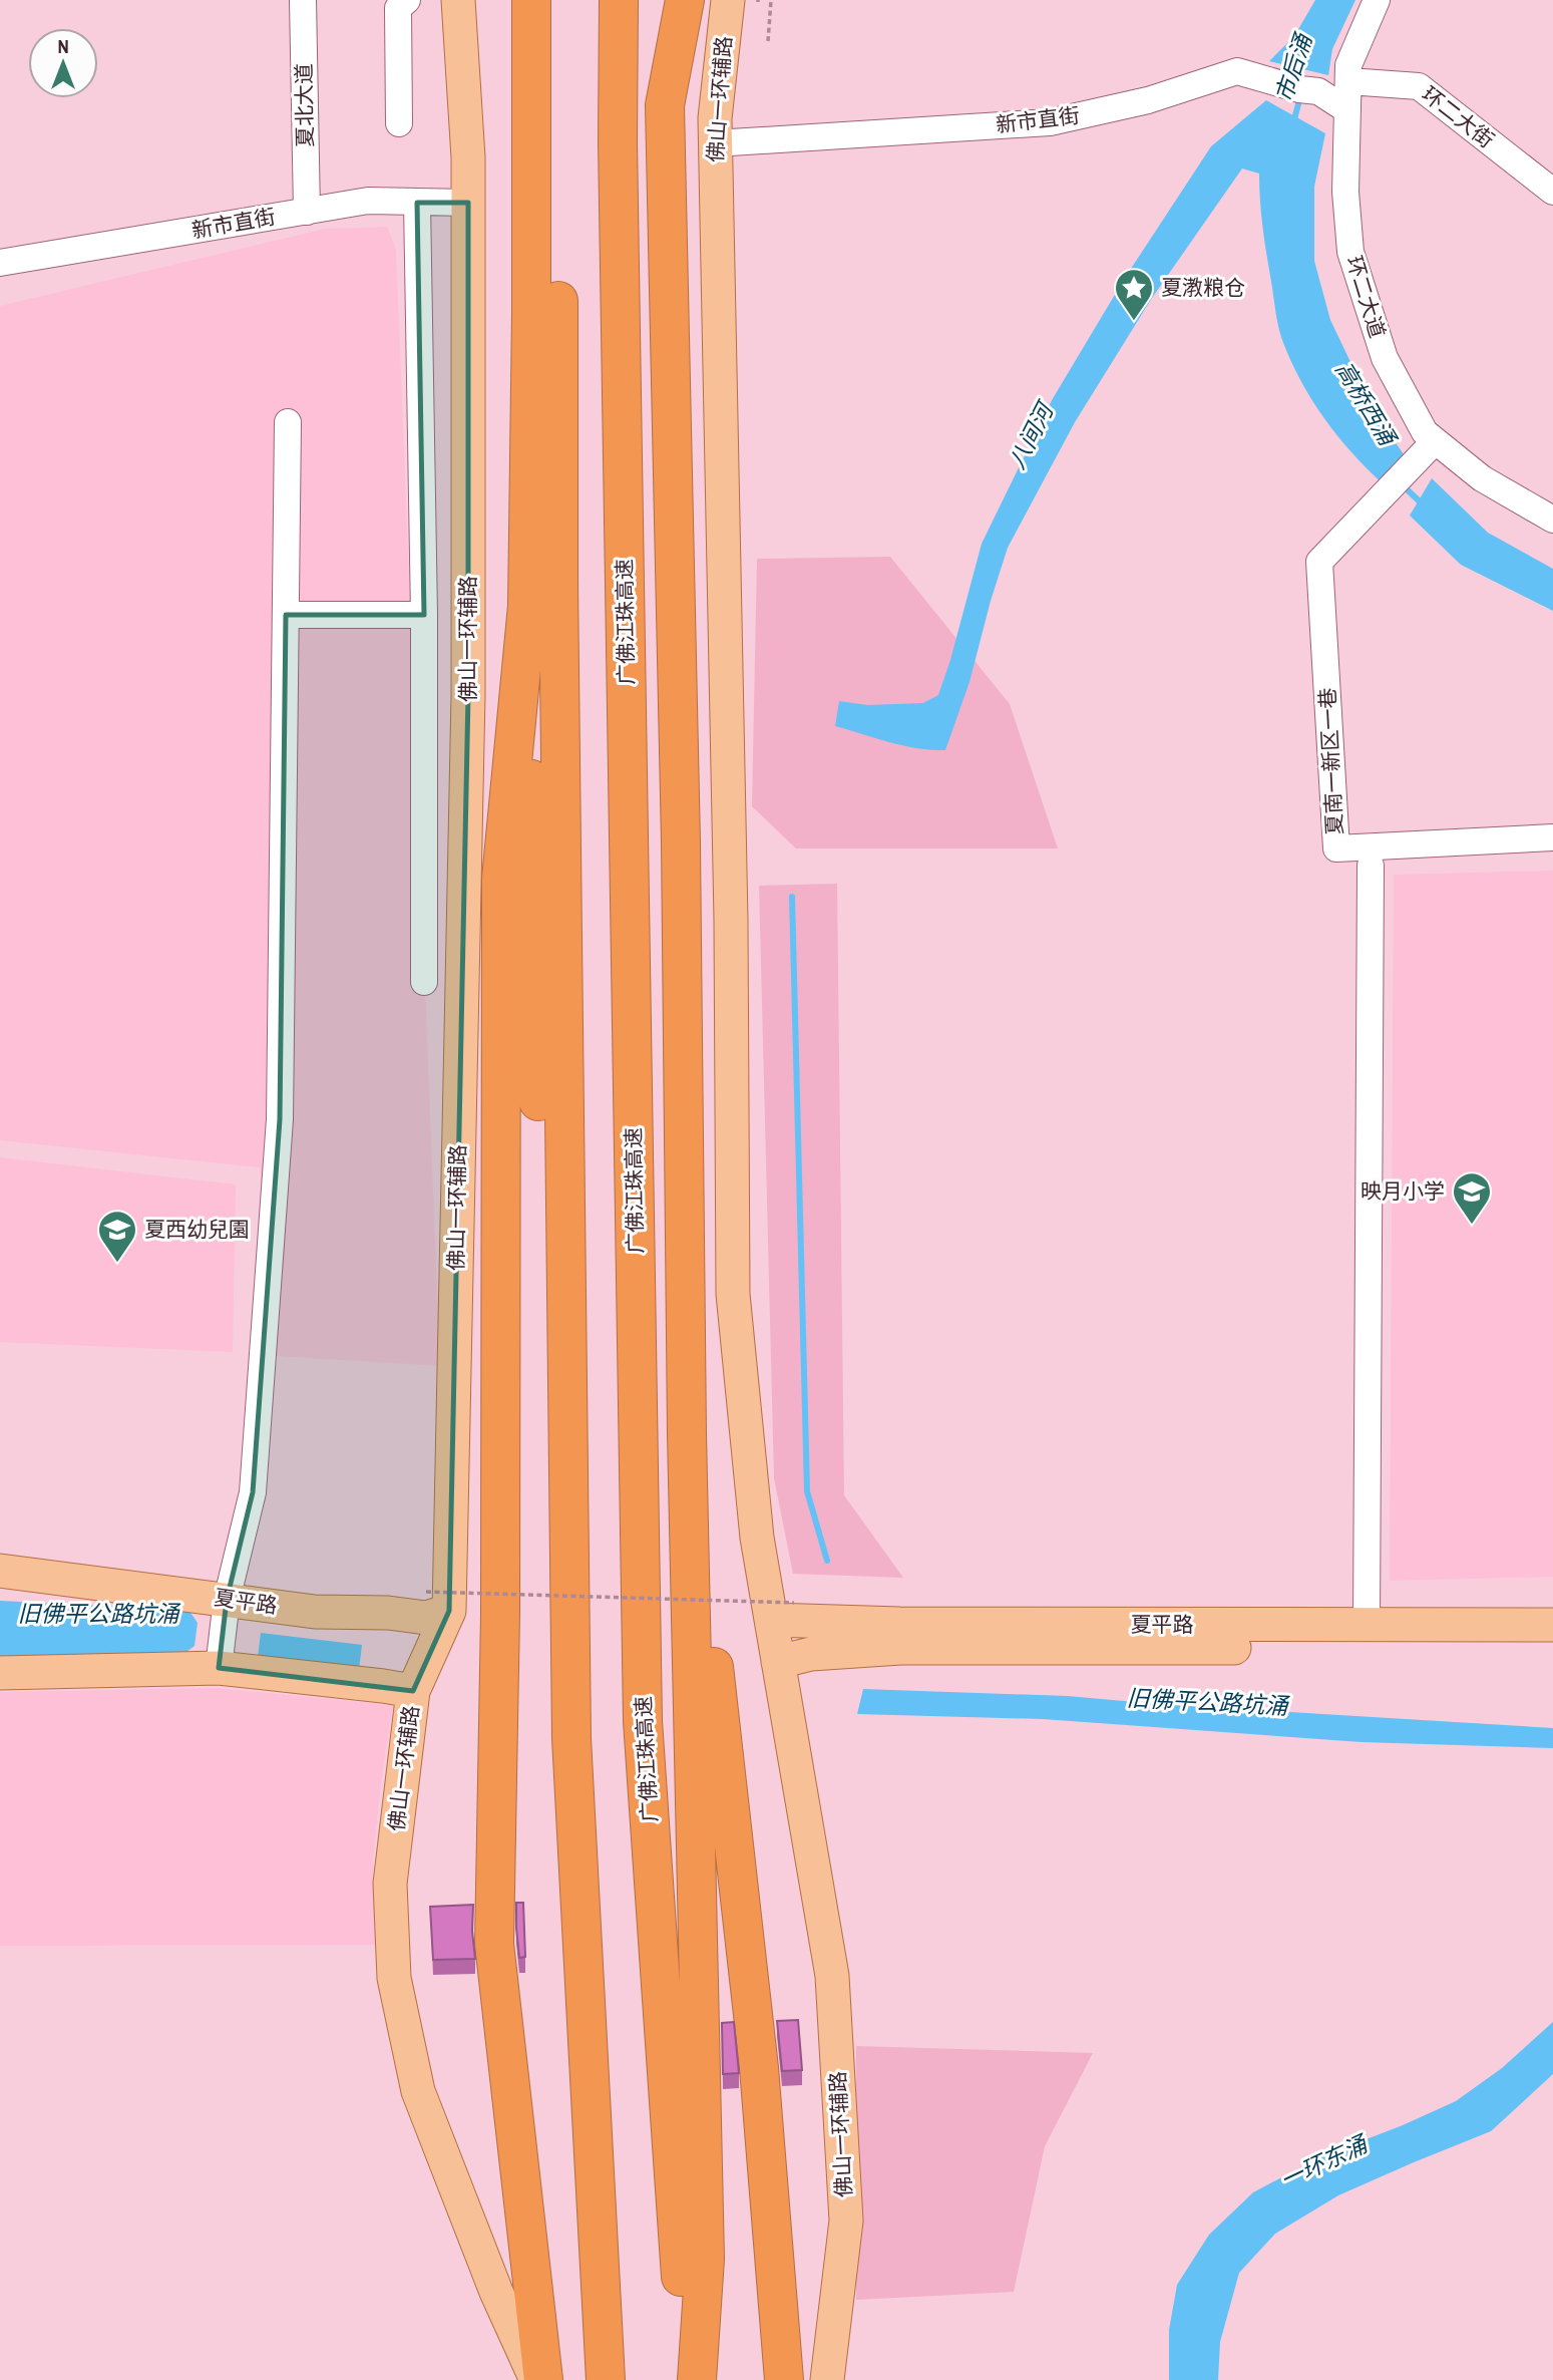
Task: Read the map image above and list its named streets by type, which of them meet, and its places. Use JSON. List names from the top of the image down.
{
  "streets": {
    "highway": ["广佛江珠高速"],
    "main road": ["佛山一环辅路", "夏平路"],
    "street": [
      "夏北大道",
      "环二大街",
      "新市直街",
      "环二大道",
      "夏南一新区一巷"
    ]
  },
  "crossings": [
    ["佛山一环辅路", "新市直街"],
    ["佛山一环辅路", "夏平路"],
    ["夏北大道", "新市直街"],
    ["环二大街", "环二大道"],
    ["新市直街", "环二大道"],
    ["环二大道", "夏南一新区一巷"]
  ],
  "water": [
    "市后涌",
    "高桥西涌",
    "八间河",
    "旧佛平公路坑涌",
    "一环东涌"
  ],
  "places": {
    "place": ["夏漖粮仓"],
    "school or university": ["映月小学", "夏西幼兒園"]
  },
  "north": "top"
}
